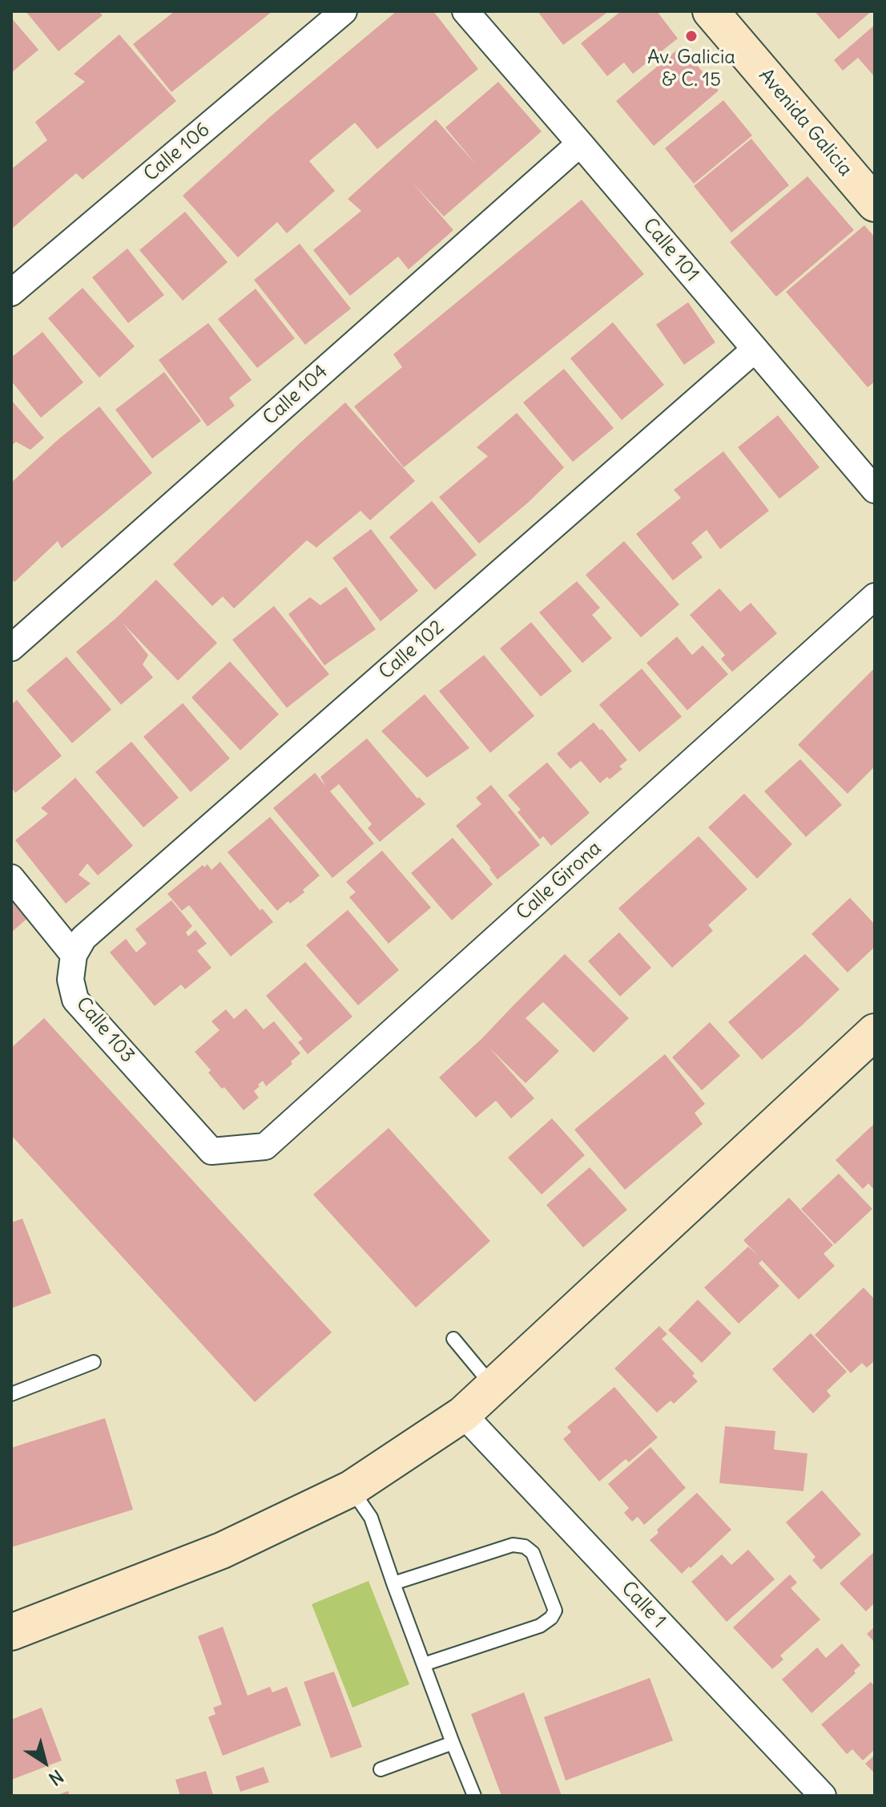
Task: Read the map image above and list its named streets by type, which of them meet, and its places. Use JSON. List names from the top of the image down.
{
  "streets": {
    "street": [
      "Avenida Galicia",
      "Calle 106",
      "Calle 101",
      "Calle 104",
      "Calle 102",
      "Calle Girona",
      "Calle 103",
      "Calle 1"
    ]
  },
  "crossings": [
    ["Calle 101", "Calle 104"],
    ["Calle 101", "Calle 102"],
    ["Calle 102", "Calle 103"],
    ["Calle Girona", "Calle 103"]
  ],
  "places": ["Av. Galicia & C. 15"],
  "north": "bottom right"
}
